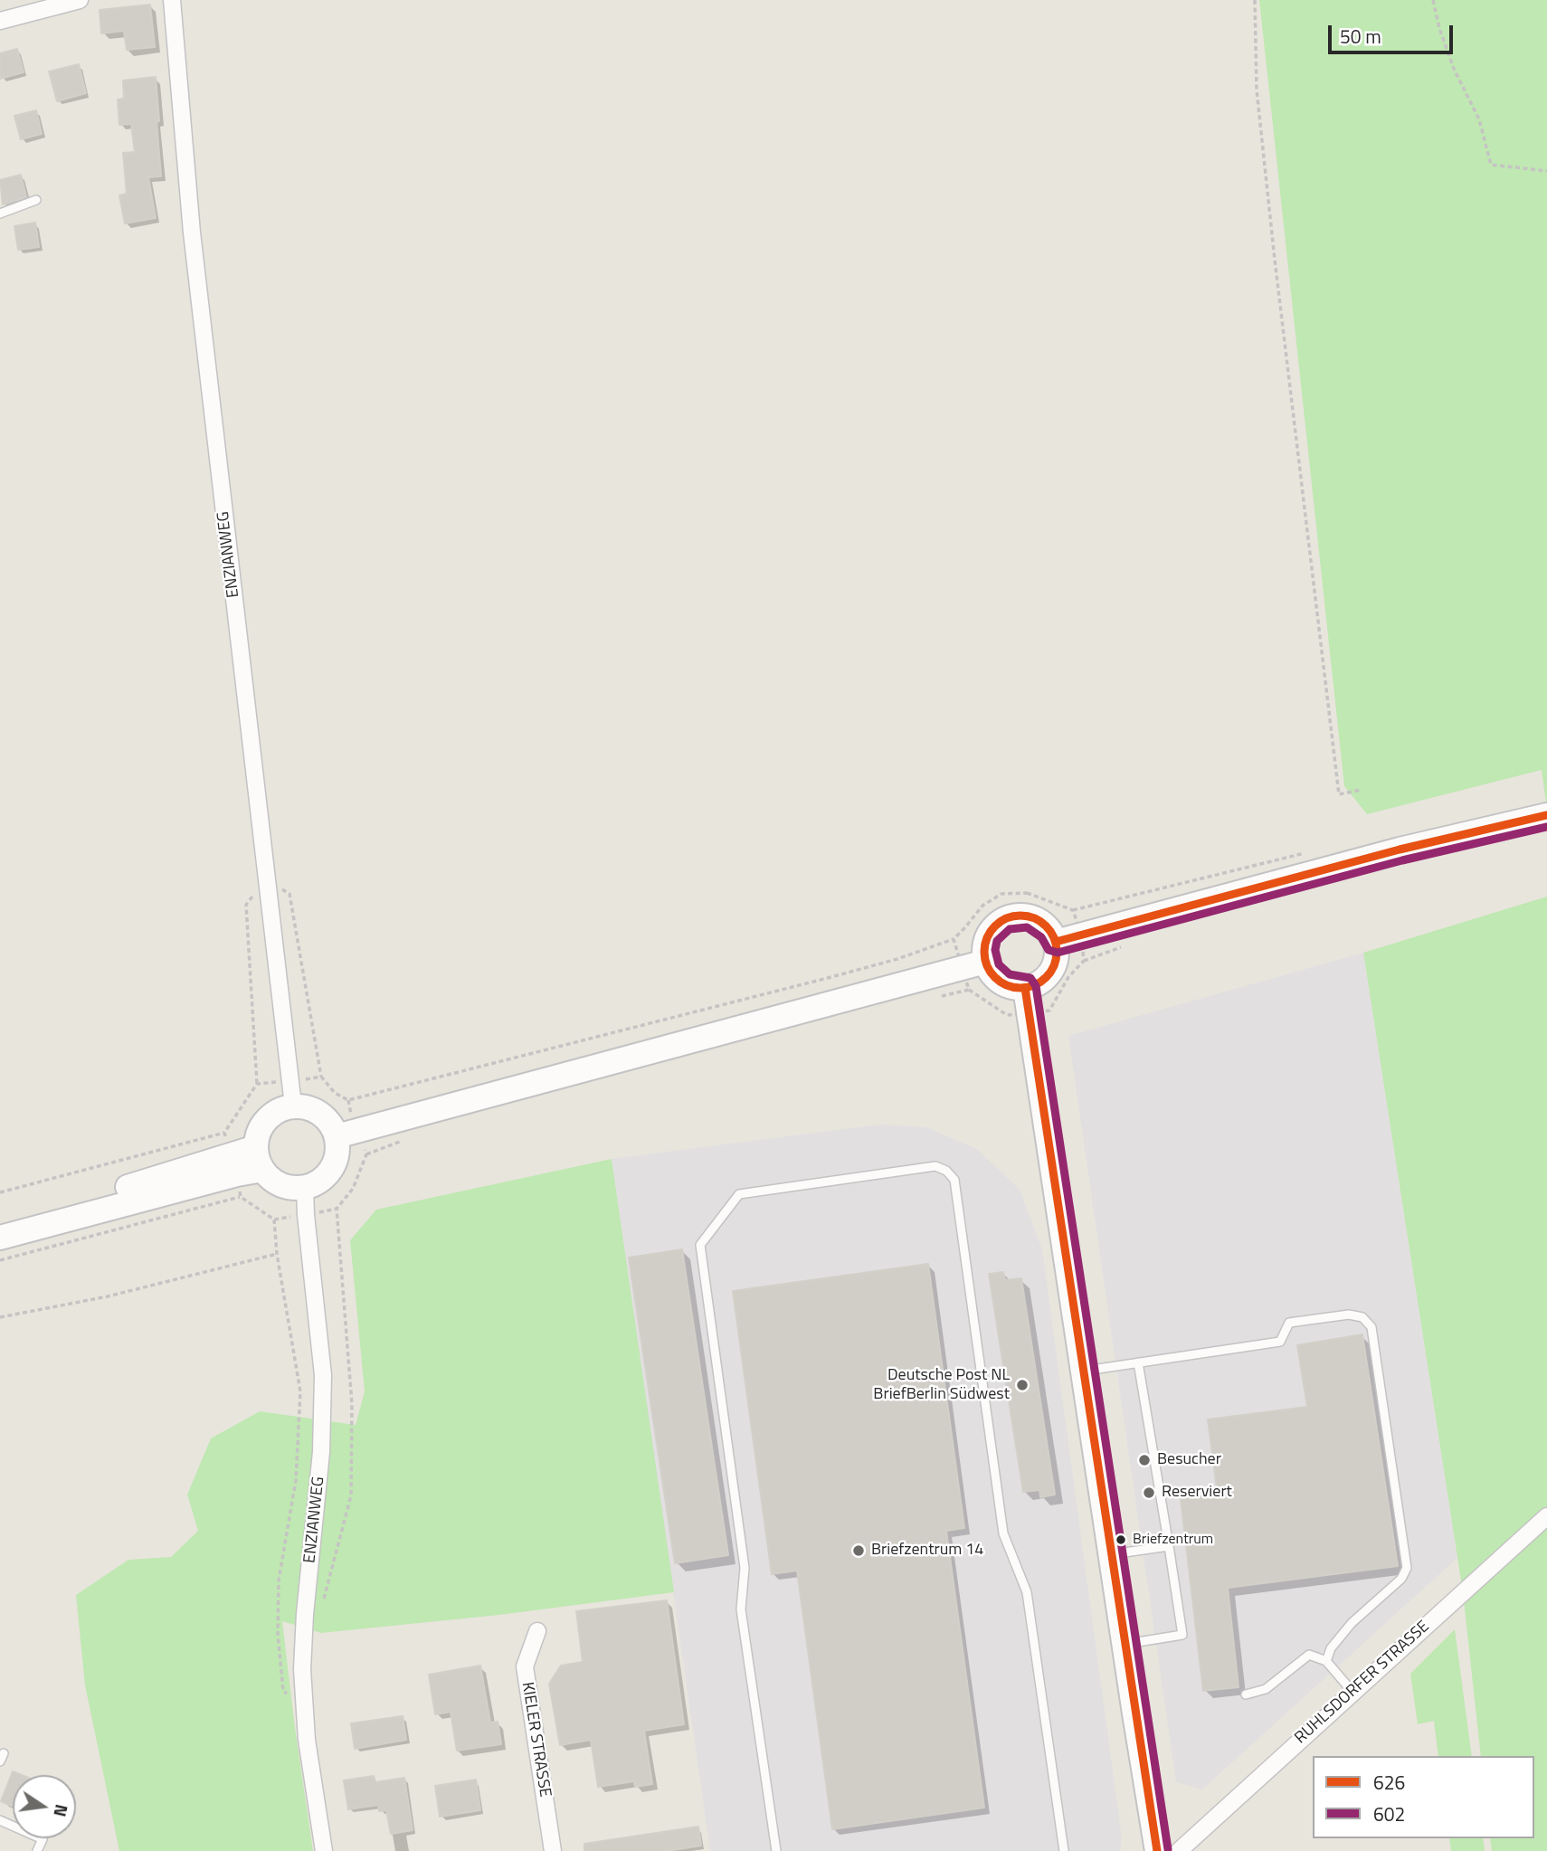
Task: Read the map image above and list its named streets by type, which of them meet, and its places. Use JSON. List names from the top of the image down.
{
  "streets": {
    "street": ["ENZIANWEG", "RUHLSDORFER STRASSE", "KIELER STRASSE"]
  },
  "places": [
    "Deutsche Post NL BriefBerlin Südwest",
    "Besucher",
    "Reserviert",
    "Briefzentrum",
    "Briefzentrum 14"
  ],
  "lines": ["transit line 626", "transit line 602"],
  "legend": ["626", "602"],
  "scale_bar": "50 m",
  "north": "right"
}
